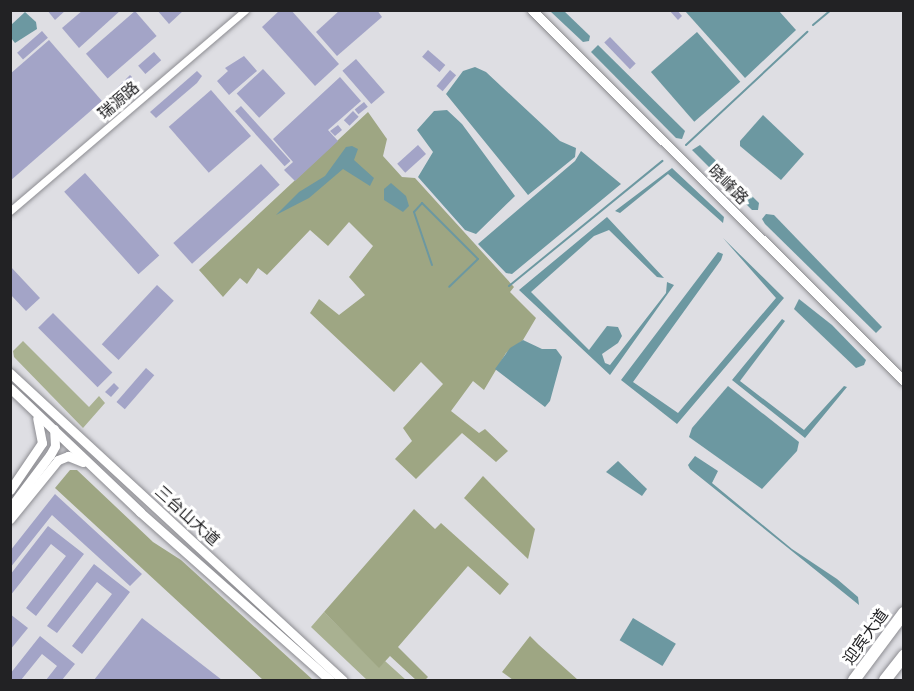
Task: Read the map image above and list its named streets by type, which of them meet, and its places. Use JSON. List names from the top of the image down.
{
  "streets": {
    "highway": ["迎宾大道"],
    "main road": ["晓峰路", "三台山大道"],
    "street": ["瑞源路"]
  }
}
